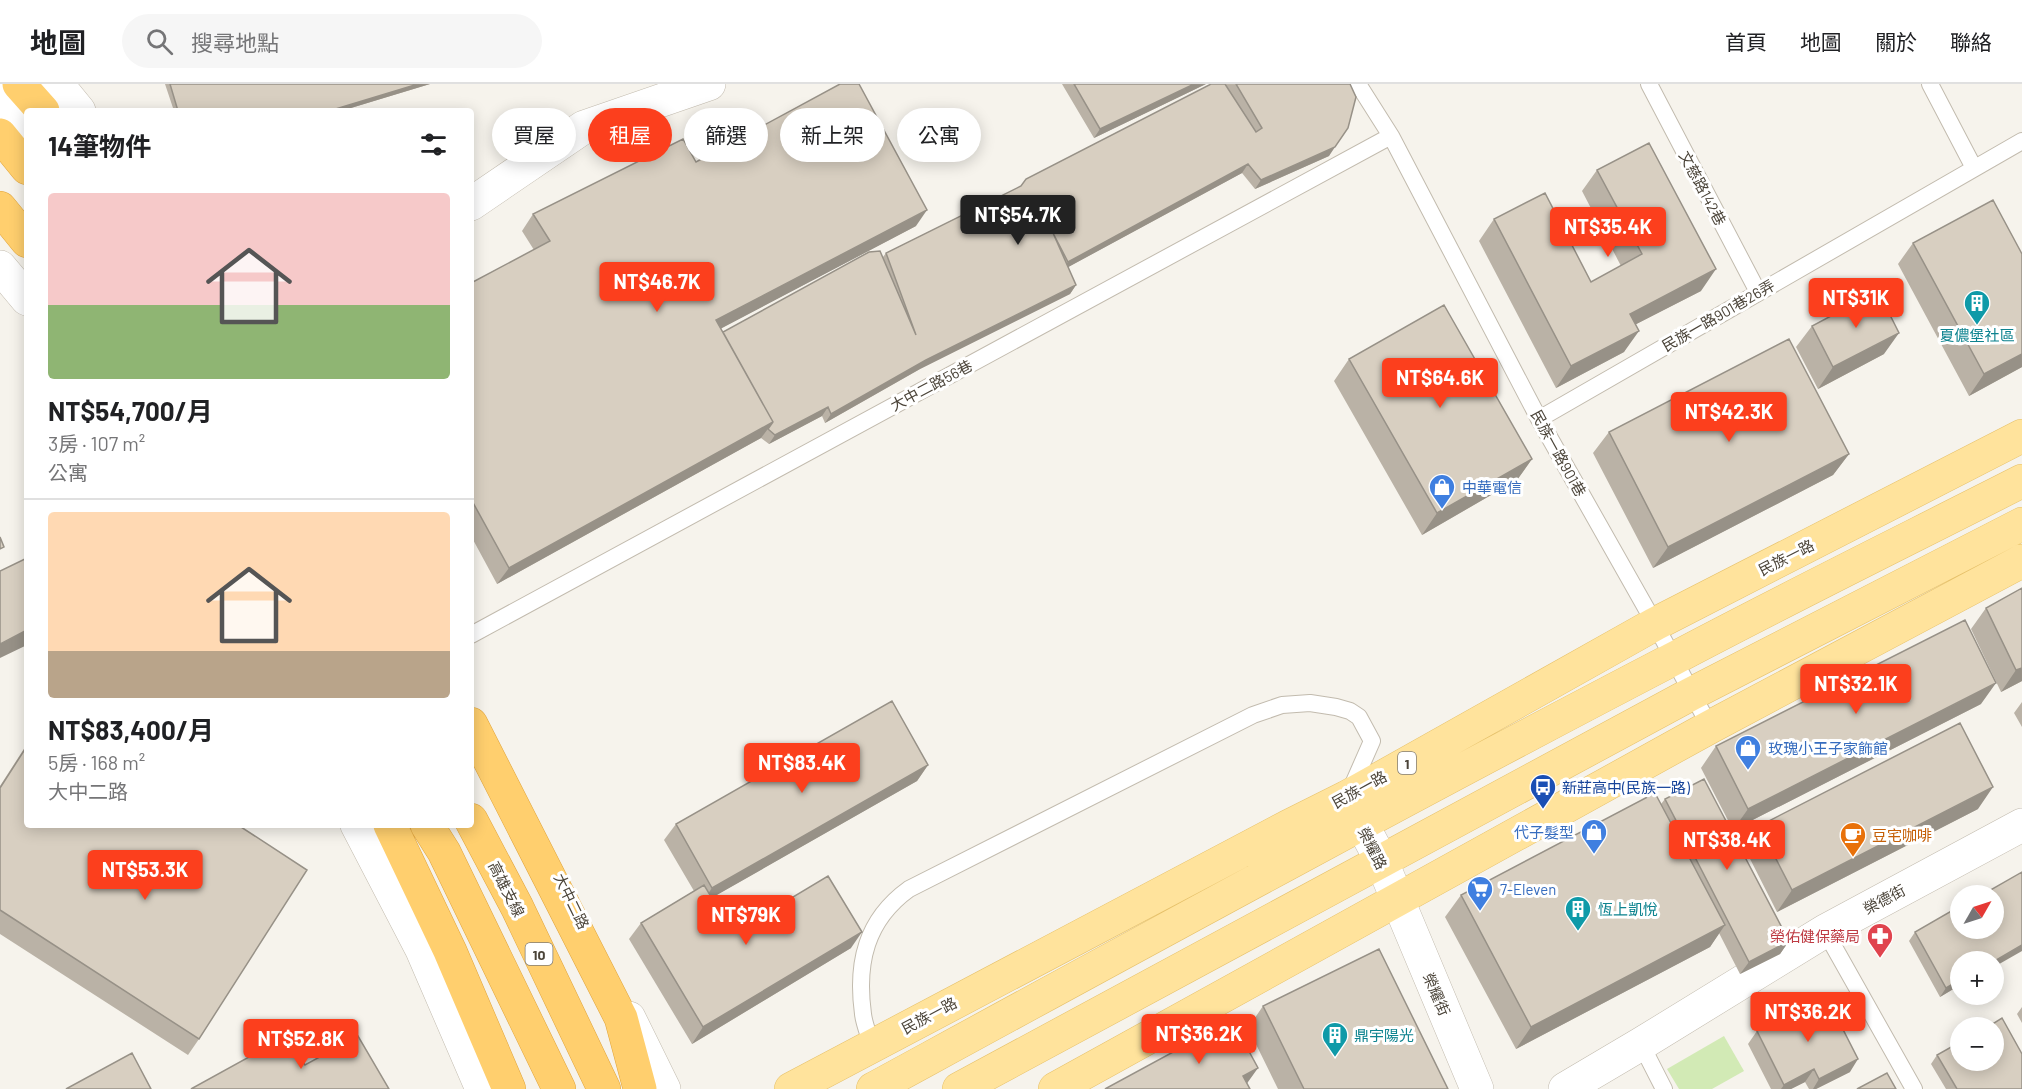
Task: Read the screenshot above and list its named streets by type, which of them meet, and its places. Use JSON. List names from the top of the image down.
{
  "streets": {
    "highway": ["高雄支線", "10"],
    "main road": ["民族一路", "1"],
    "street": [
      "榮耀路",
      "榮德街",
      "大中二路",
      "榮耀街"
    ],
    "lane": [
      "文慈路142巷",
      "民族一路901巷26弄",
      "大中二路56巷",
      "民族一路901巷"
    ]
  },
  "crossings": [
    ["文慈路142巷", "民族一路901巷26弄"],
    ["民族一路901巷26弄", "民族一路901巷"],
    ["大中二路56巷", "民族一路901巷"],
    ["民族一路901巷", "民族一路"],
    ["民族一路", "榮耀路"],
    ["榮耀路", "榮耀街"]
  ],
  "places": {
    "building": ["夏儂堡社區", "恆上凱悅", "鼎宇陽光"],
    "shop": ["中華電信", "玫瑰小王子家飾館", "代子髮型"],
    "bus stop": ["新莊高中(民族一路)"],
    "cafe": ["豆宅咖啡"],
    "supermarket": ["7-Eleven"],
    "pharmacy": ["榮佑健保藥局"]
  },
  "north": "top right",
  "page": {
    "header": "地圖",
    "search": "搜尋地點",
    "nav": [
      "首頁",
      "地圖",
      "關於",
      "聯絡"
    ],
    "chip": [
      "買屋",
      "租屋",
      "篩選",
      "新上架",
      "公寓"
    ],
    "heading": "14筆物件",
    "list": [
      {
        "name": "NT$54,700/月",
        "note": "3房 · 107 m² · 公寓"
      },
      {
        "name": "NT$83,400/月",
        "note": "5房 · 168 m² · 大中二路"
      }
    ],
    "price": [
      "NT$54.7K",
      "NT$35.4K",
      "NT$46.7K",
      "NT$31K",
      "NT$64.6K",
      "NT$42.3K",
      "NT$32.1K",
      "NT$83.4K",
      "NT$38.4K",
      "NT$53.3K",
      "NT$79K",
      "NT$36.2K",
      "NT$36.2K",
      "NT$52.8K"
    ],
    "map_buttons": ["+", "−"]
  }
}
